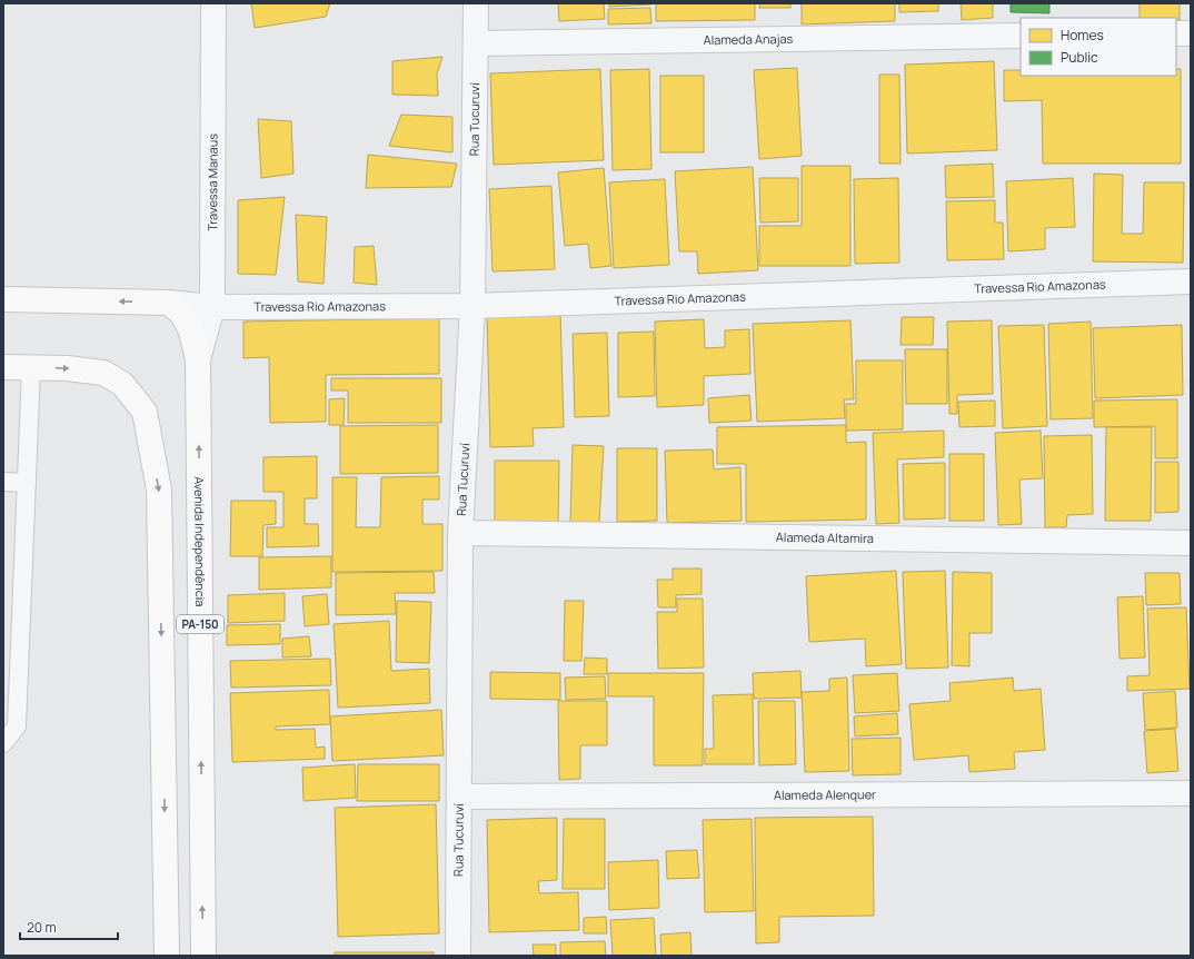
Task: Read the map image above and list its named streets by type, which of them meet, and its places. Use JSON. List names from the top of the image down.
{
  "streets": {
    "main road": ["Avenida Independência", "PA-150"],
    "street": [
      "Alameda Anajas",
      "Rua Tucuruví",
      "Travessa Manaus",
      "Travessa Rio Amazonas",
      "Alameda Altamira",
      "Alameda Alenquer"
    ]
  },
  "crossings": [
    ["Alameda Anajas", "Rua Tucuruví"],
    ["Rua Tucuruví", "Travessa Rio Amazonas"],
    ["Rua Tucuruví", "Alameda Altamira"],
    ["Rua Tucuruví", "Alameda Alenquer"],
    ["Travessa Manaus", "Travessa Rio Amazonas"],
    ["Travessa Manaus", "Avenida Independência"],
    ["Travessa Rio Amazonas", "Avenida Independência"]
  ],
  "one_way": ["Avenida Independência"],
  "legend": ["Homes", "Public"],
  "scale_bar": "20 m"
}
